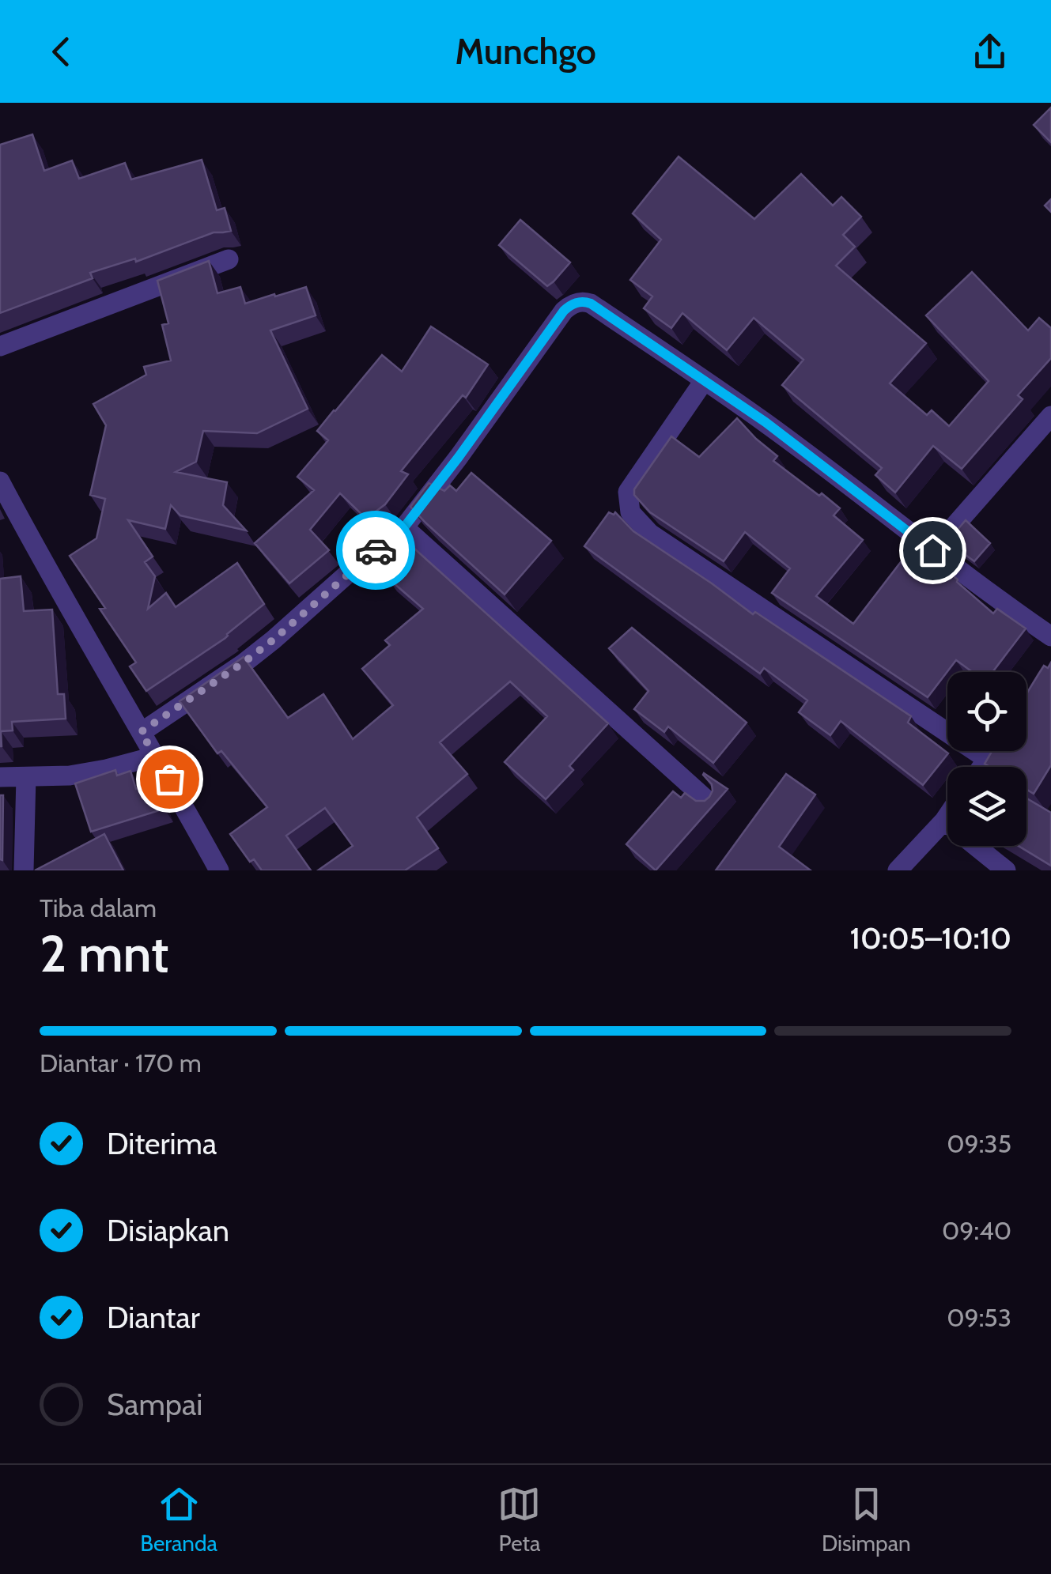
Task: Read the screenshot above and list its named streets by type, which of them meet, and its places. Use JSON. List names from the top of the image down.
{
  "page": {
    "header": "Munchgo",
    "heading": ["2 mnt", "Tiba dalam", "10:05–10:10"],
    "bar": "Diantar · 170 m",
    "list": [
      ["Diterima", "09:35"],
      ["Disiapkan", "09:40"],
      ["Diantar", "09:53"],
      "Sampai"
    ],
    "tabs": ["Beranda", "Peta", "Disimpan"]
  }
}
